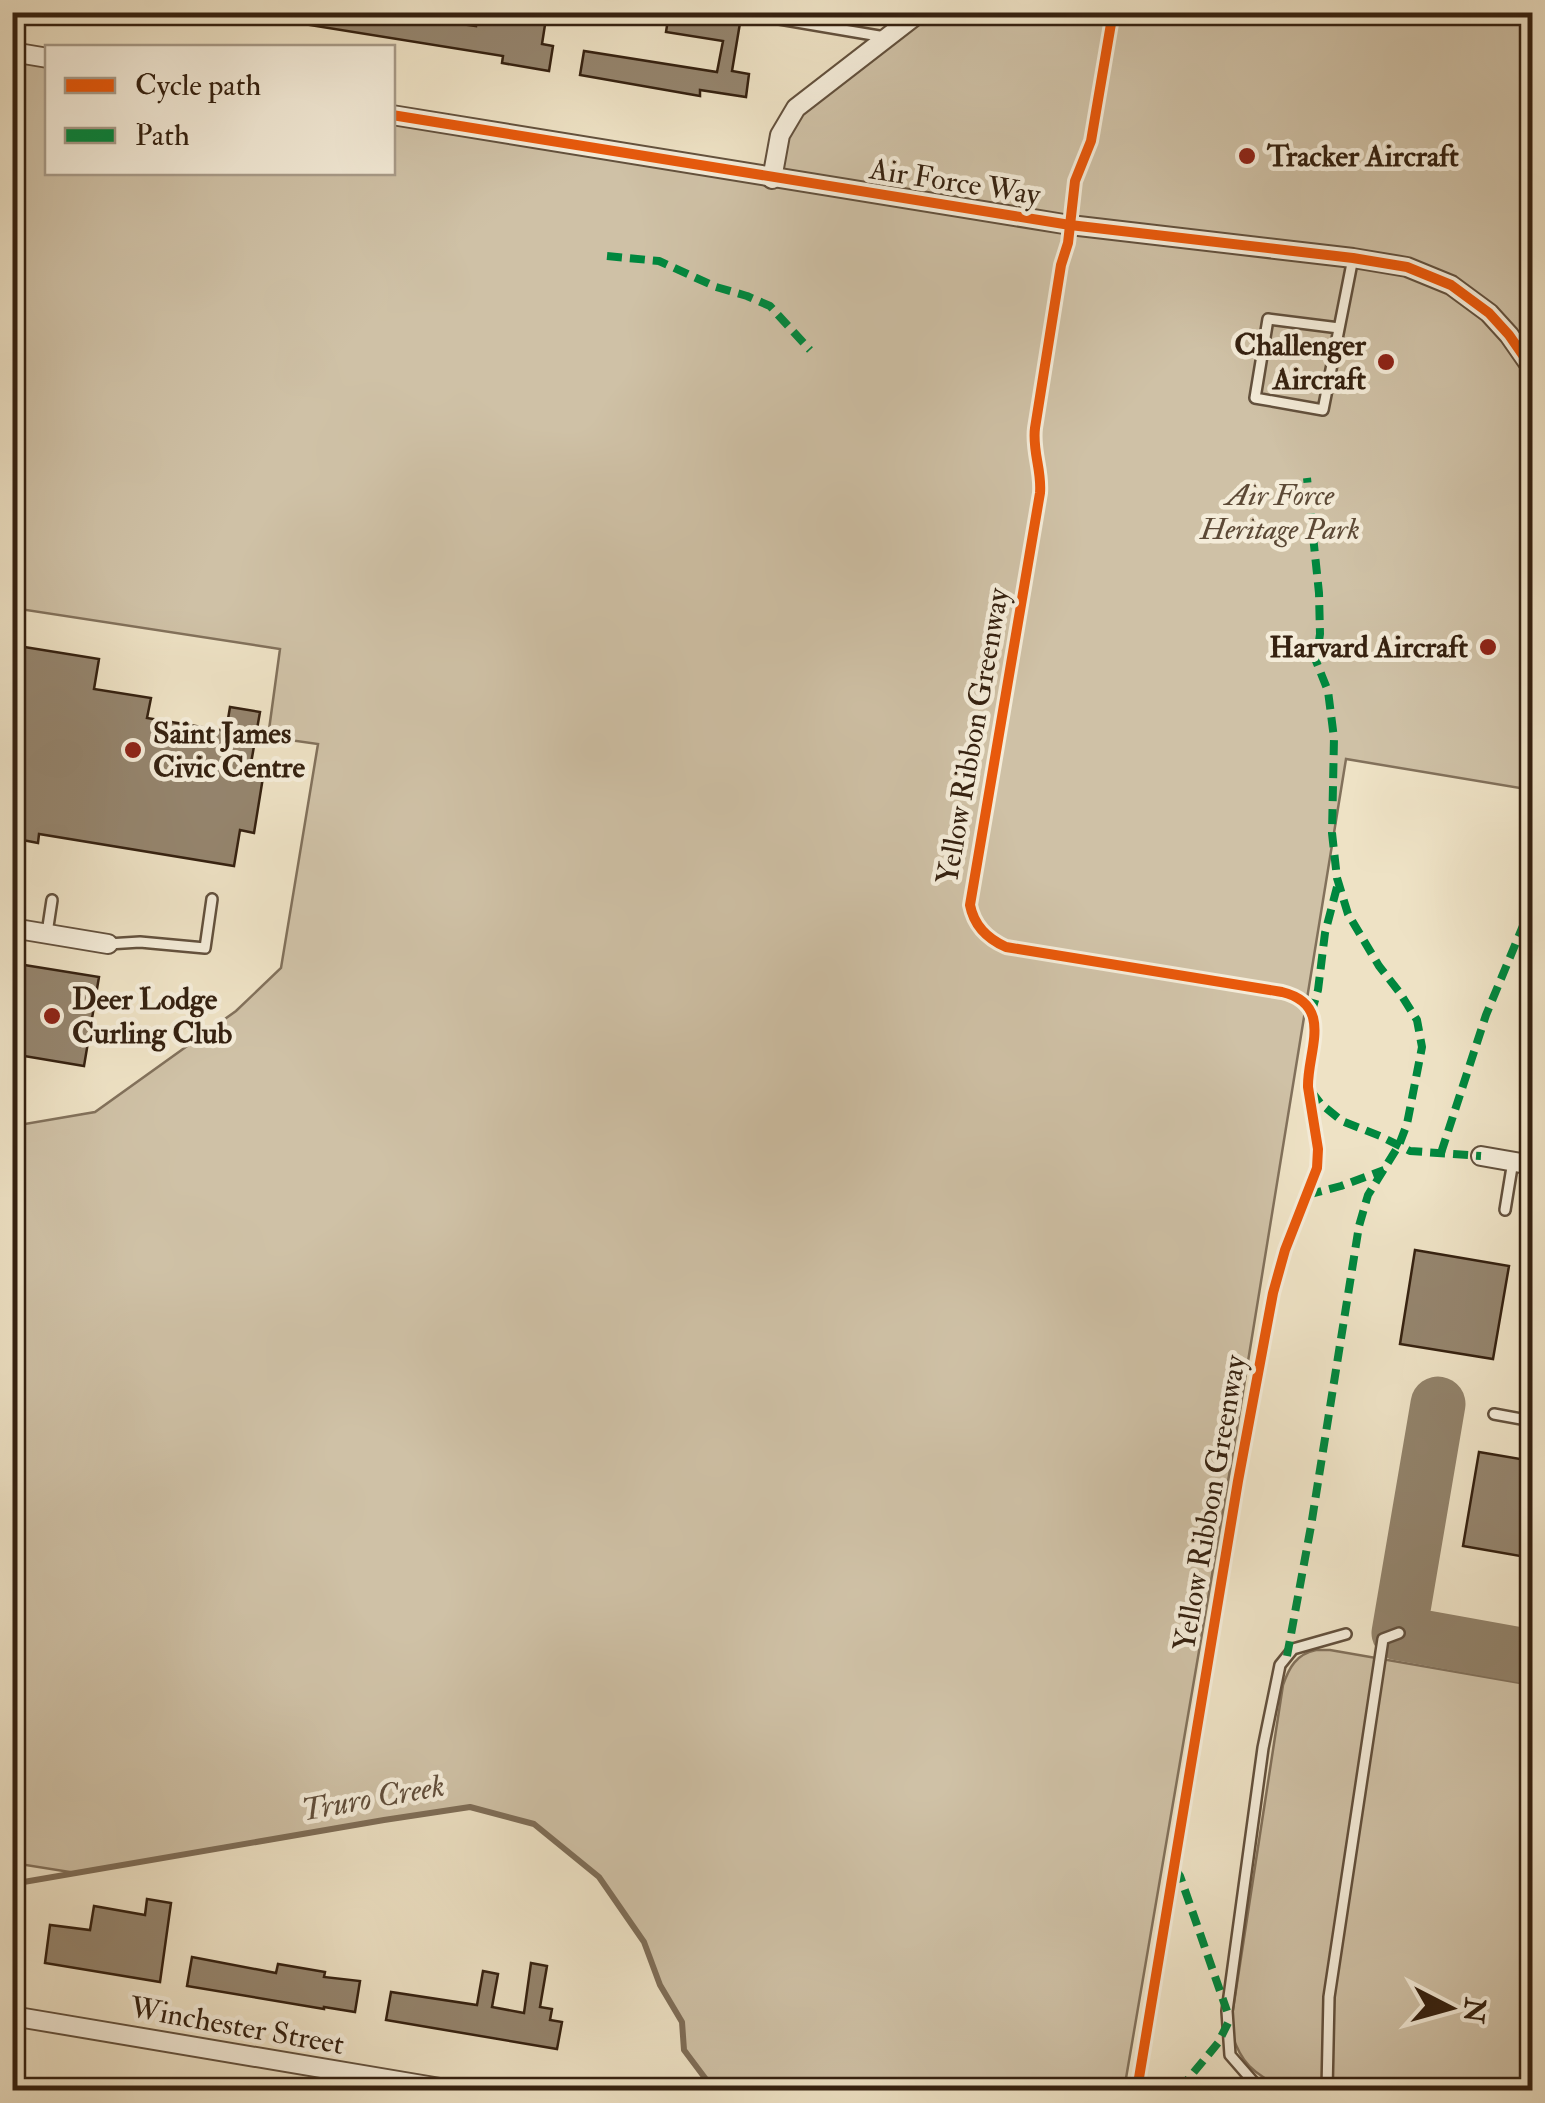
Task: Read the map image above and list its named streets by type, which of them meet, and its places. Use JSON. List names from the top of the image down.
{
  "streets": {
    "street": ["Air Force Way", "Winchester Street"],
    "cycle path": ["Yellow Ribbon Greenway"]
  },
  "water": ["Truro Creek"],
  "parks": ["Air Force Heritage Park"],
  "places": [
    "Tracker Aircraft",
    "Challenger Aircraft",
    "Harvard Aircraft",
    "Saint James Civic Centre",
    "Deer Lodge Curling Club"
  ],
  "legend": ["Cycle path", "Path"],
  "north": "right"
}
